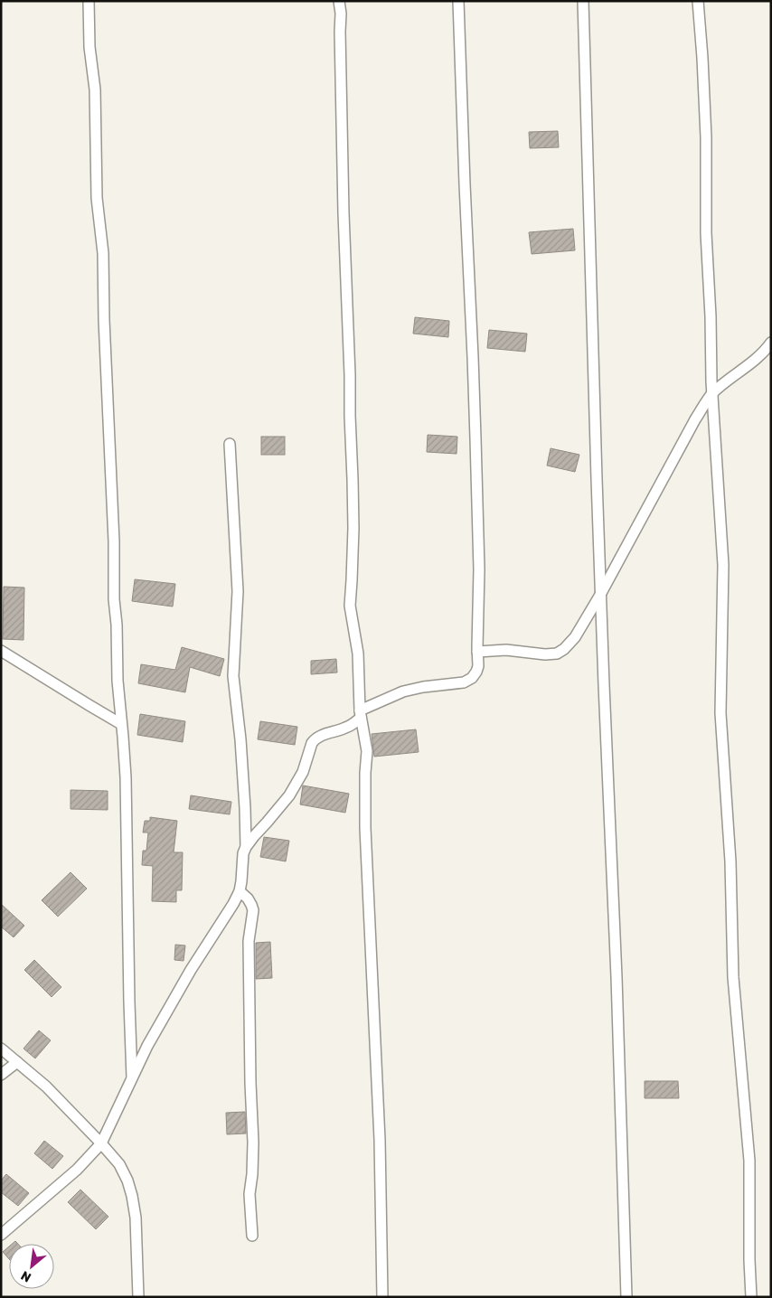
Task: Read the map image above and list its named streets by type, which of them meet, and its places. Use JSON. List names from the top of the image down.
{
  "north": "bottom left"
}
